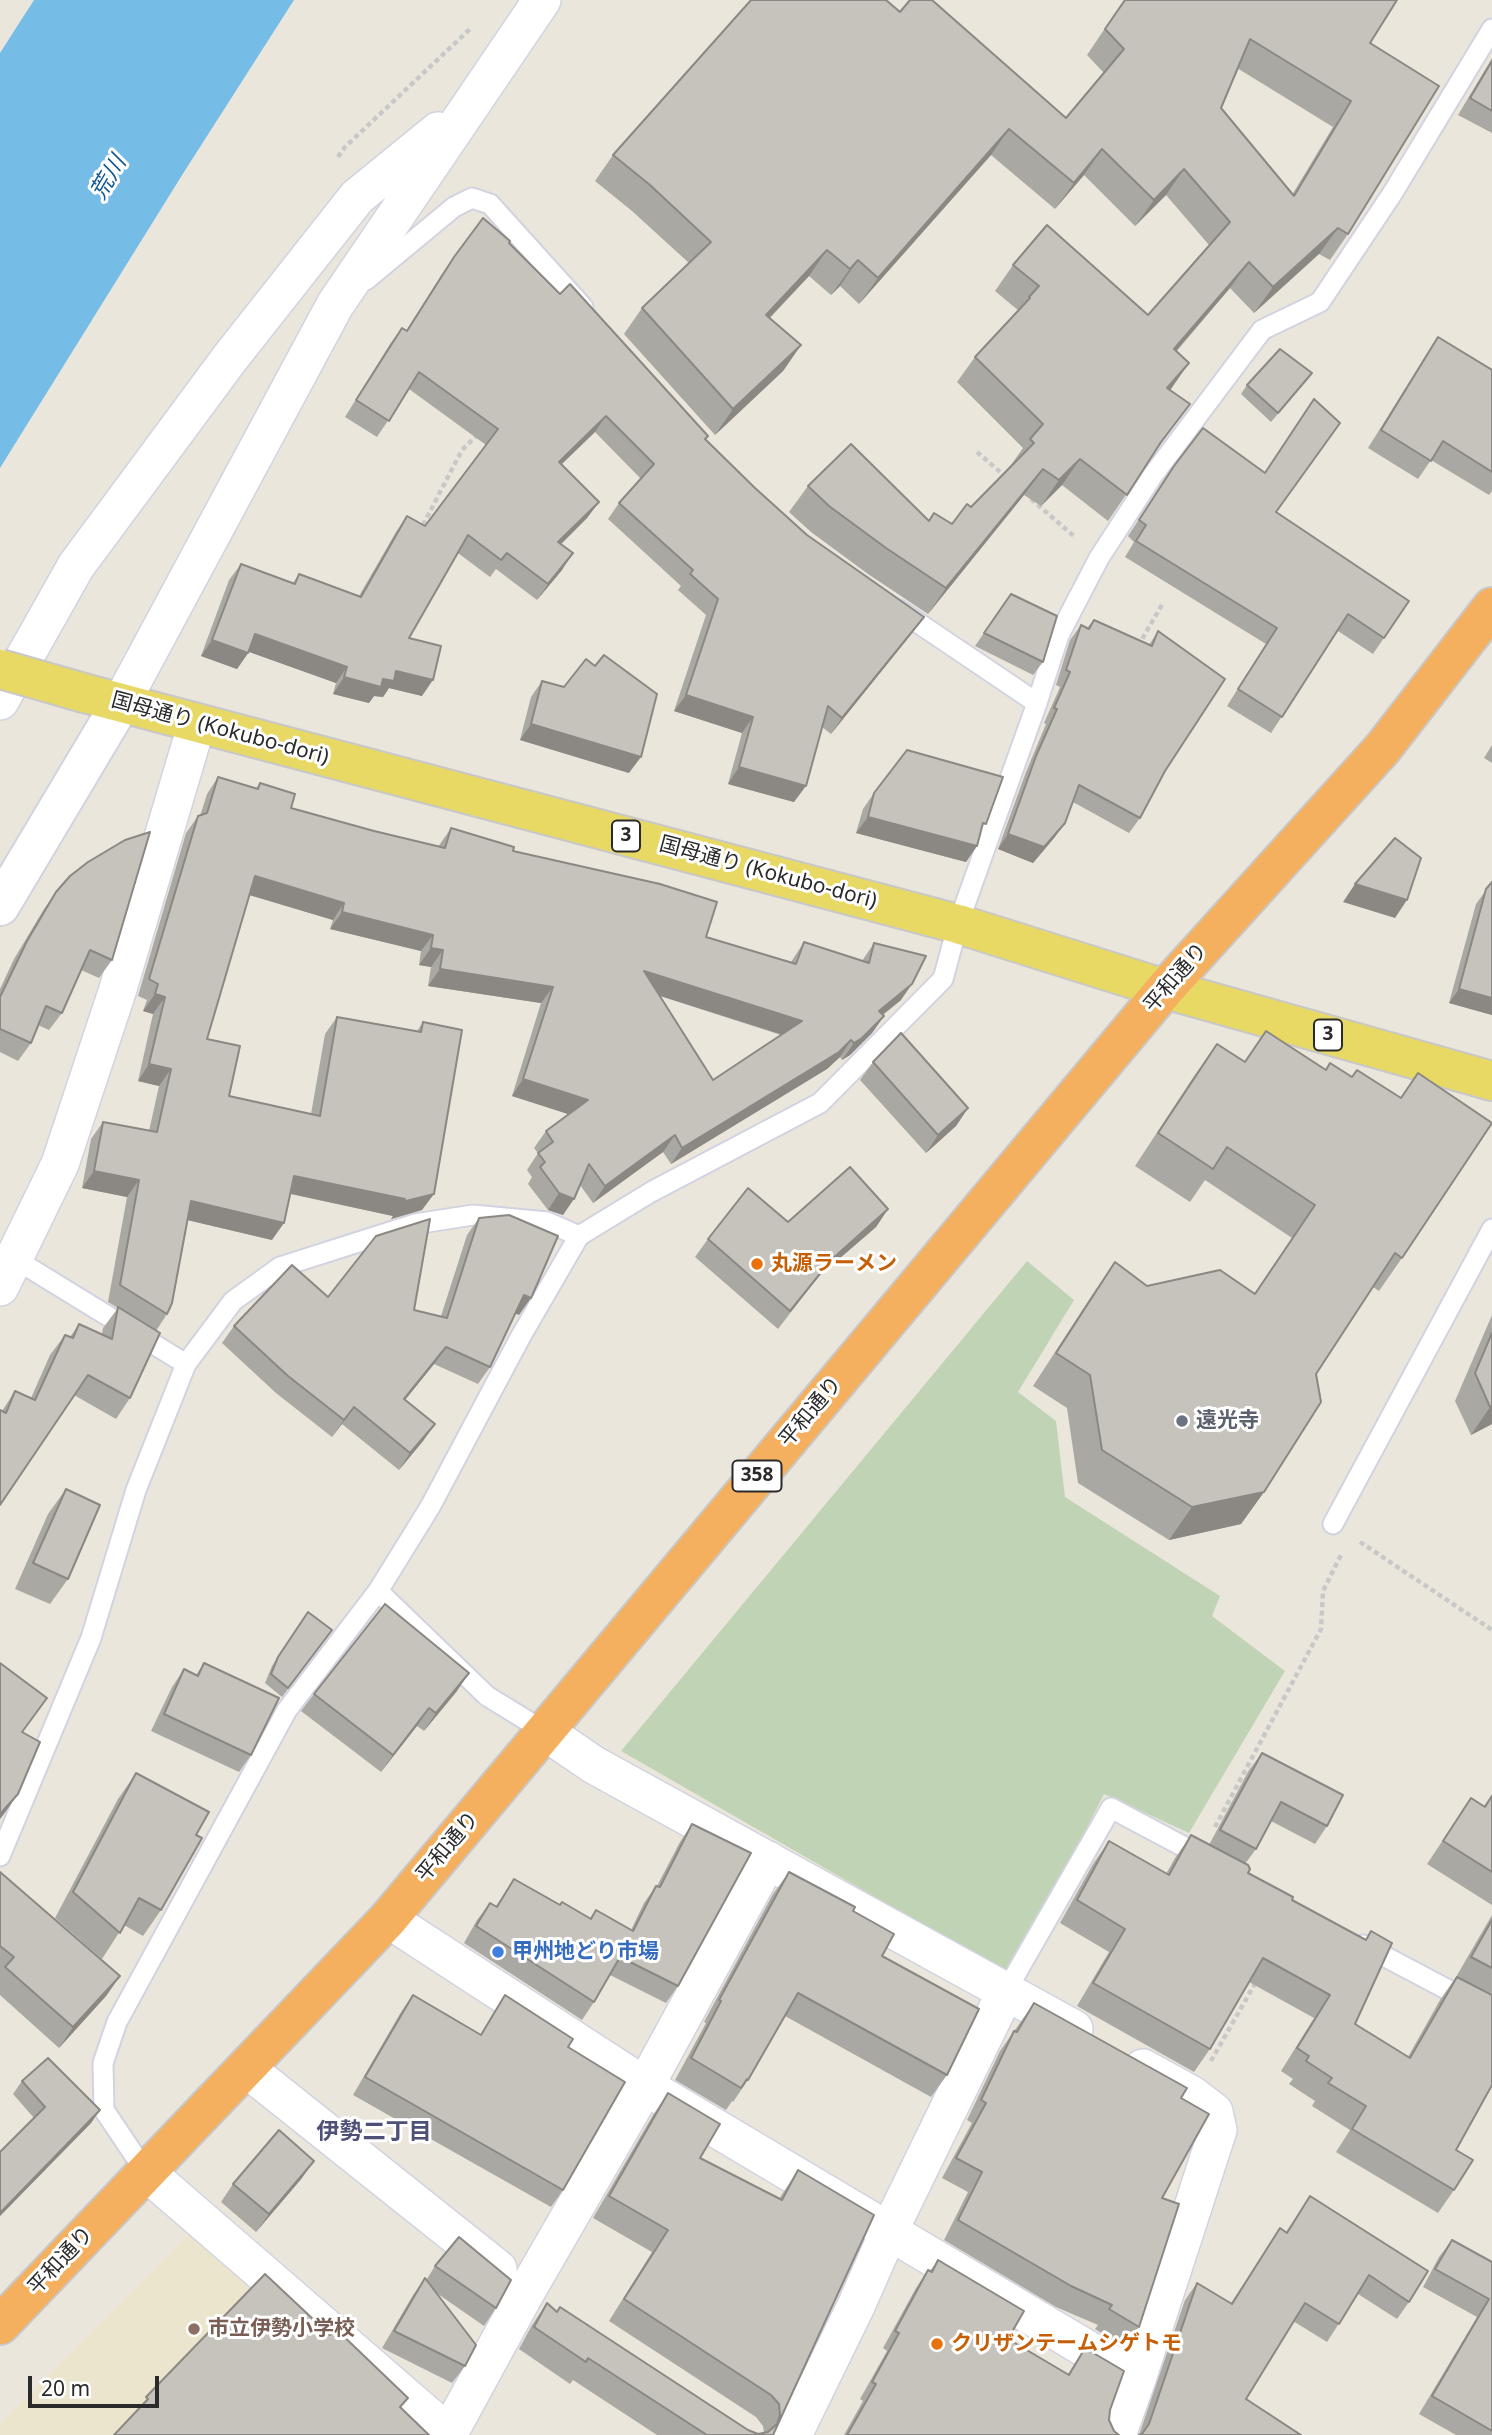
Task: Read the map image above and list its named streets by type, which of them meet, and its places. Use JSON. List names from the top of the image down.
{
  "streets": {
    "highway": ["平和通り", "358"],
    "main road": ["国母通り (Kokubo-dori)", "3"]
  },
  "crossings": [
    ["国母通り (Kokubo-dori)", "3"],
    ["国母通り (Kokubo-dori)", "平和通り"],
    ["3", "平和通り"]
  ],
  "districts": ["伊勢二丁目"],
  "water": ["荒川"],
  "places": [
    "丸源ラーメン",
    "遠光寺",
    "甲州地どり市場",
    "市立伊勢小学校",
    "クリザンテームシゲトモ"
  ],
  "scale_bar": "20 m"
}
